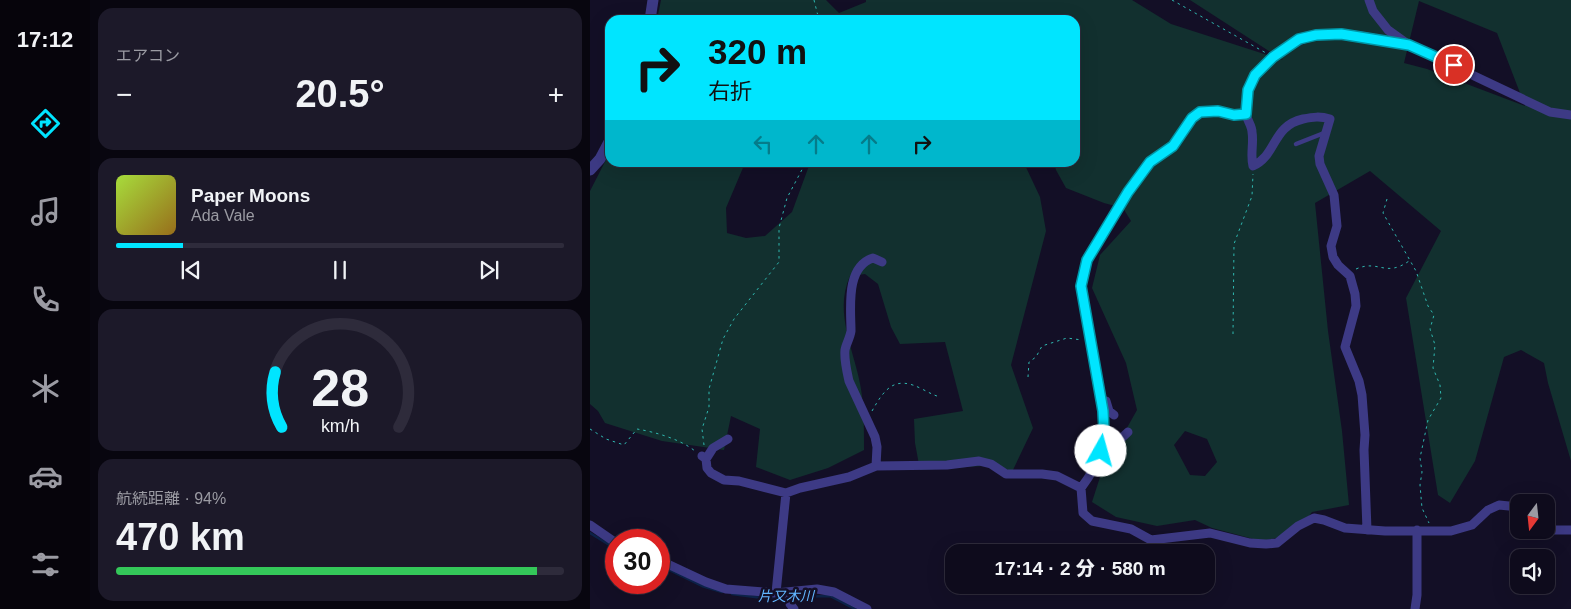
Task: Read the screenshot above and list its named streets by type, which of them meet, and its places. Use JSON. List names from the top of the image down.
{
  "water": ["片又木川"],
  "north": "bottom",
  "page": {
    "tabs": "17:12",
    "tile": [
      "エアコン",
      ["航続距離 · 94%", "470 km"]
    ],
    "turn": ["320 m", "右折"],
    "heat": ["−", "20.5°", "+"],
    "song": ["Paper Moons", "Ada Vale"],
    "limit": "30",
    "trip": "17:14 · 2 分 · 580 m",
    "gauge": ["28", "km/h"]
  }
}
